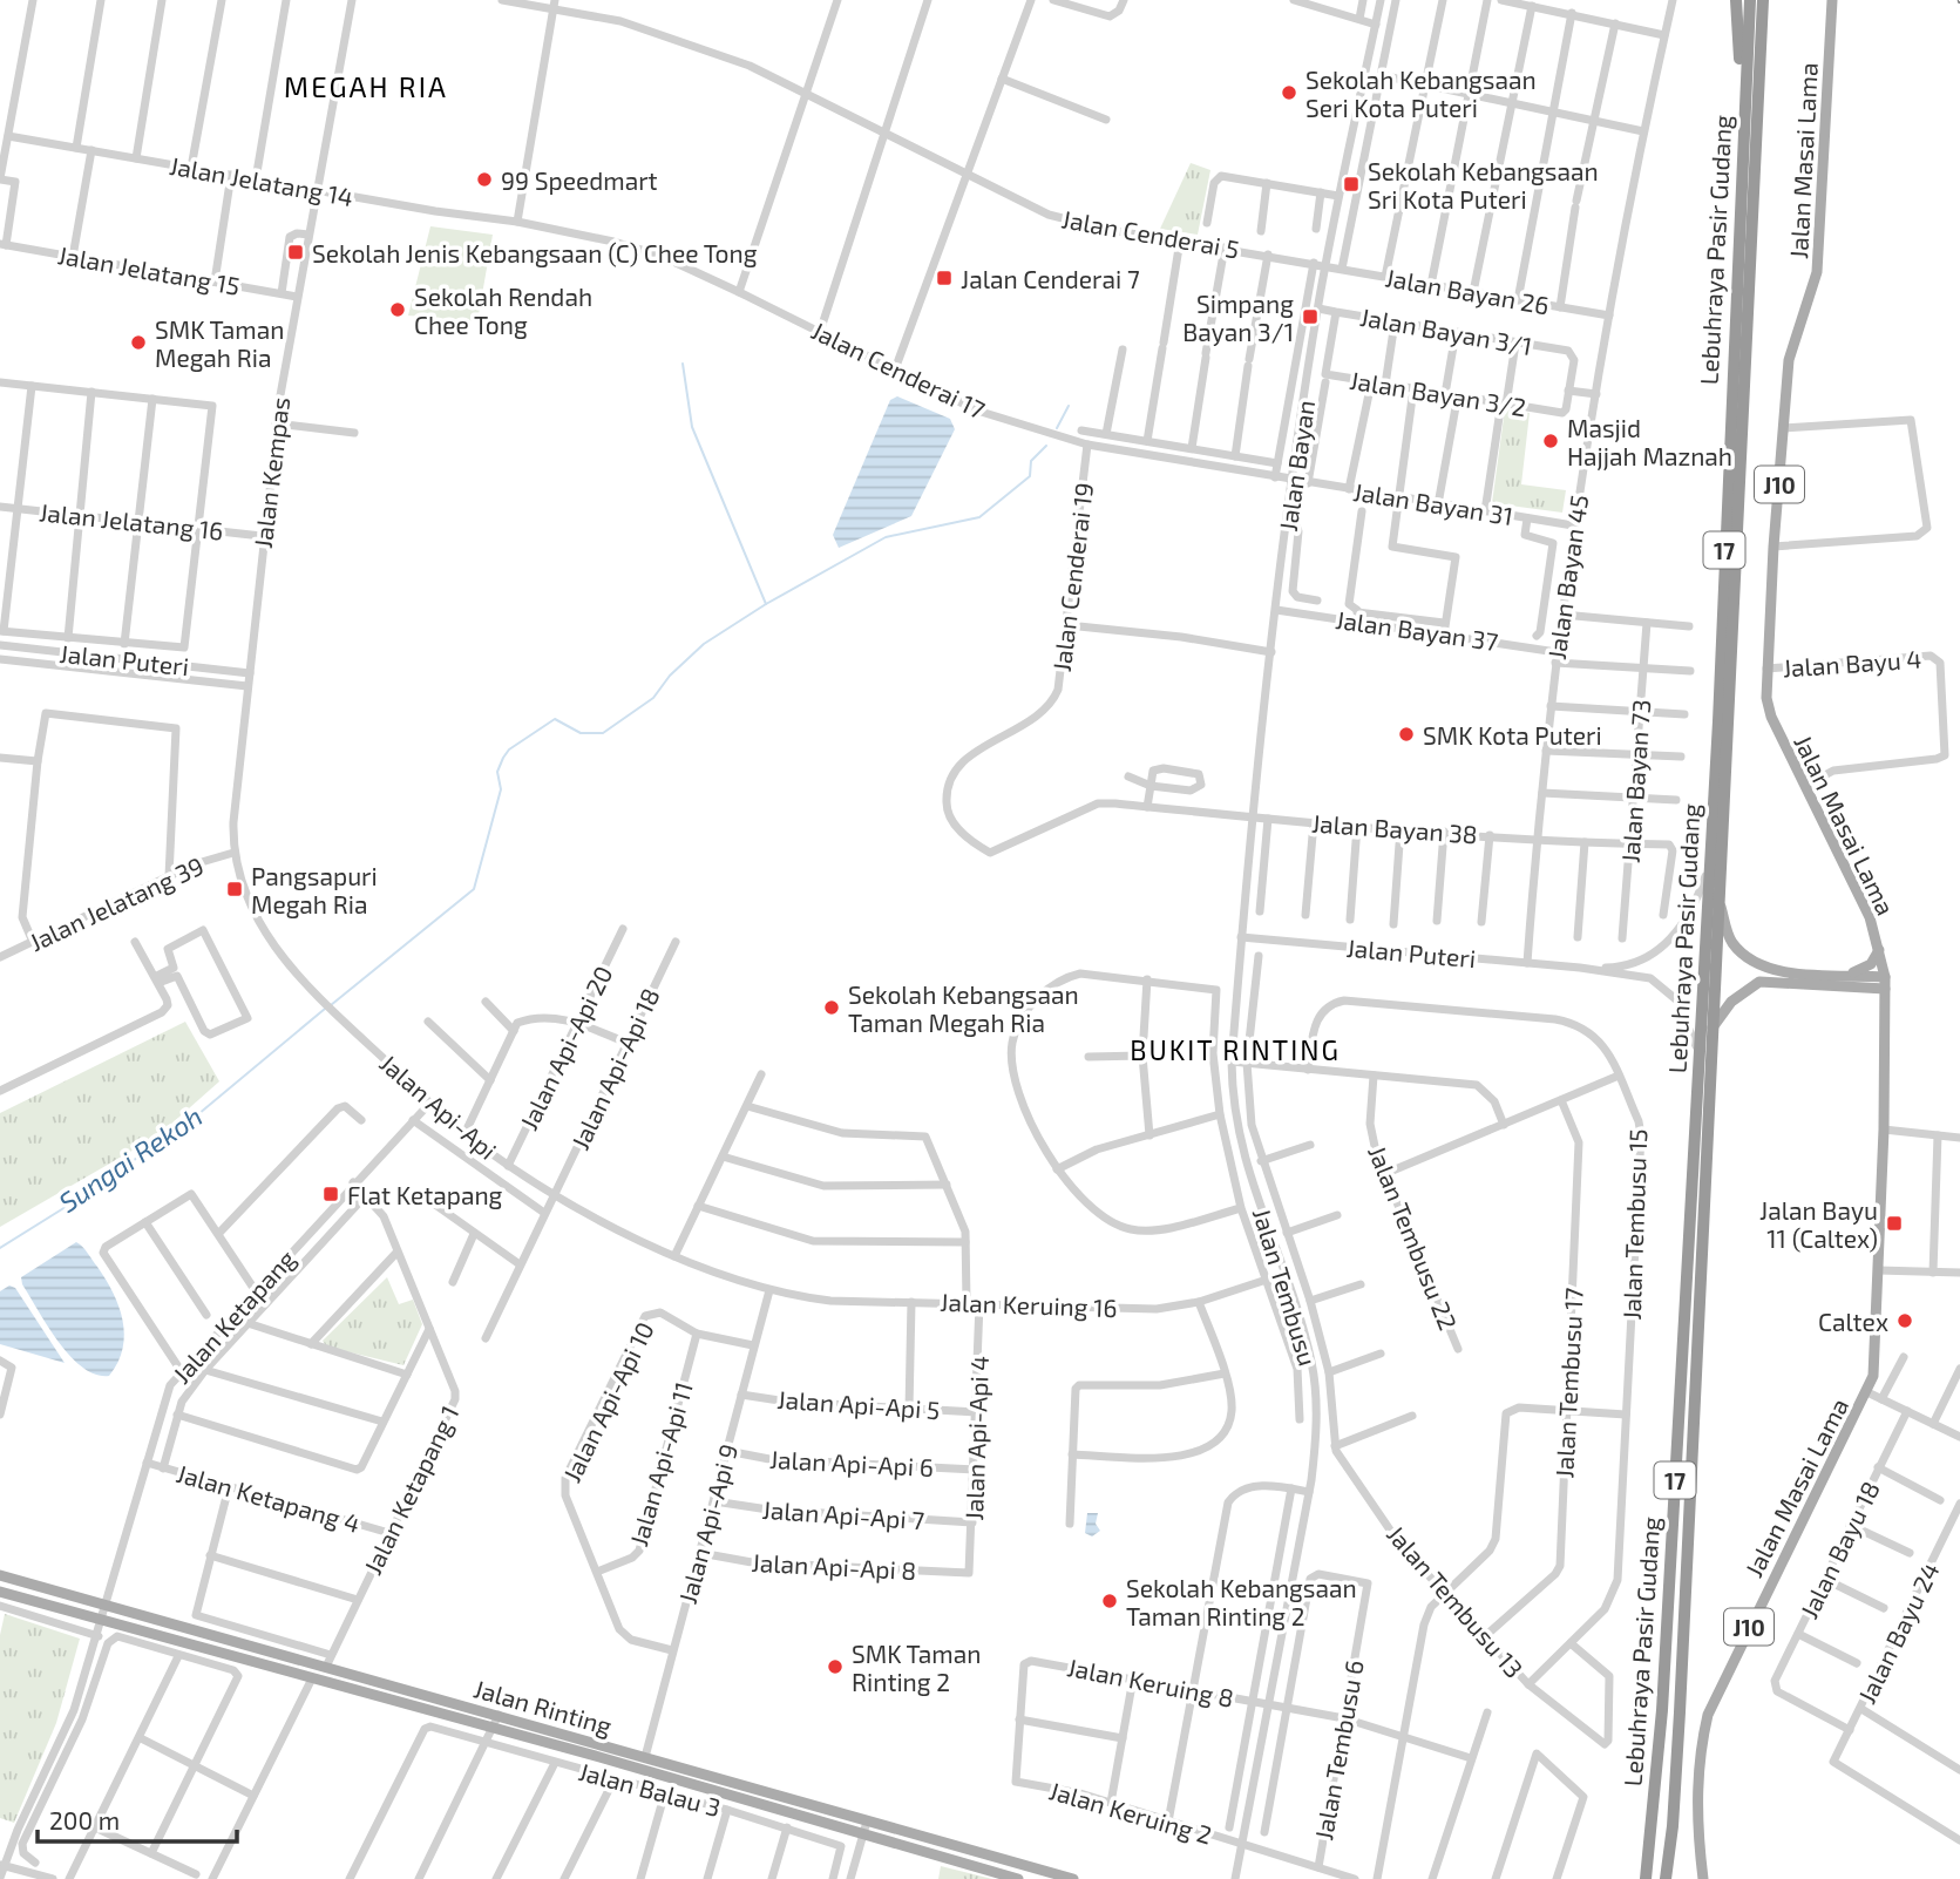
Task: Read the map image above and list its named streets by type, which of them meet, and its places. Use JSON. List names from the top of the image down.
{
  "streets": {
    "highway": ["Lebuhraya Pasir Gudang", "17"],
    "main road": ["Jalan Masai Lama", "J10", "Jalan Rinting"],
    "street": [
      "Jalan Jelatang 14",
      "Jalan Cenderai 5",
      "Jalan Jelatang 15",
      "Jalan Bayan 26",
      "Jalan Bayan 3/1",
      "Jalan Cenderai 17",
      "Jalan Bayan 3/2",
      "Jalan Bayan",
      "Jalan Kempas",
      "Jalan Bayan 31",
      "Jalan Jelatang 16",
      "Jalan Cenderai 19",
      "Jalan Bayan 45",
      "Jalan Bayan 37",
      "Jalan Puteri",
      "Jalan Bayu 4",
      "Jalan Bayan 73",
      "Jalan Bayan 38",
      "Jalan Jelatang 39",
      "Jalan Api-Api 20",
      "Jalan Api-Api 18",
      "Jalan Api-Api",
      "Jalan Tembusu 15",
      "Jalan Tembusu 22",
      "Jalan Tembusu",
      "Jalan Keruing 16",
      "Jalan Ketapang",
      "Jalan Tembusu 17",
      "Jalan Api-Api 10",
      "Jalan Api-Api 5",
      "Jalan Api-Api 4",
      "Jalan Api-Api 6",
      "Jalan Api-Api 11",
      "Jalan Ketapang 1",
      "Jalan Ketapang 4",
      "Jalan Api-Api 7",
      "Jalan Api-Api 9",
      "Jalan Bayu 18",
      "Jalan Api-Api 8",
      "Jalan Tembusu 13",
      "Jalan Bayu 24",
      "Jalan Keruing 8",
      "Jalan Tembusu 6",
      "Jalan Balau 3",
      "Jalan Keruing 2"
    ]
  },
  "crossings": [
    ["Jalan Masai Lama", "Jalan Bayu 4"],
    ["Jalan Jelatang 14", "Jalan Cenderai 17"],
    ["Jalan Jelatang 14", "Jalan Kempas"],
    ["Jalan Cenderai 5", "Jalan Bayan 26"],
    ["Jalan Cenderai 5", "Jalan Bayan"],
    ["Lebuhraya Pasir Gudang", "Jalan Puteri"],
    ["Jalan Jelatang 15", "Jalan Kempas"],
    ["Jalan Bayan 26", "Jalan Bayan"],
    ["Jalan Bayan 26", "Jalan Bayan 45"],
    ["Jalan Bayan 3/1", "Jalan Bayan 3/2"],
    ["Jalan Bayan 3/1", "Jalan Bayan"],
    ["Jalan Cenderai 17", "Jalan Bayan"],
    ["Jalan Cenderai 17", "Jalan Bayan 31"],
    ["Jalan Cenderai 17", "Jalan Cenderai 19"],
    ["Jalan Bayan", "Jalan Bayan 31"],
    ["Jalan Bayan", "Jalan Cenderai 19"],
    ["Jalan Bayan", "Jalan Bayan 37"],
    ["Jalan Bayan", "Jalan Puteri"],
    ["Jalan Bayan", "Jalan Bayan 38"],
    ["Jalan Bayan", "Jalan Tembusu"],
    ["Jalan Kempas", "Jalan Jelatang 16"],
    ["Jalan Kempas", "Jalan Puteri"],
    ["Jalan Kempas", "Jalan Jelatang 39"],
    ["Jalan Kempas", "Jalan Api-Api"],
    ["Jalan Bayan 31", "Jalan Bayan 45"],
    ["Jalan Cenderai 19", "Jalan Bayan 38"],
    ["Jalan Bayan 45", "Jalan Bayan 37"],
    ["Jalan Bayan 45", "Jalan Puteri"],
    ["Jalan Bayan 45", "Jalan Bayan 38"],
    ["Jalan Puteri", "Jalan Tembusu"],
    ["Jalan Bayan 73", "Jalan Bayan 38"],
    ["Jalan Jelatang 39", "Jalan Api-Api"],
    ["Jalan Api-Api 20", "Jalan Api-Api"],
    ["Jalan Api-Api 18", "Jalan Api-Api"],
    ["Jalan Api-Api", "Jalan Keruing 16"],
    ["Jalan Api-Api", "Jalan Ketapang"],
    ["Jalan Api-Api", "Jalan Api-Api 9"],
    ["Jalan Tembusu 15", "Jalan Tembusu 13"],
    ["Jalan Tembusu", "Jalan Keruing 16"],
    ["Jalan Tembusu", "Jalan Keruing 8"],
    ["Jalan Tembusu", "Jalan Keruing 2"],
    ["Jalan Keruing 16", "Jalan Api-Api 4"],
    ["Jalan Keruing 16", "Jalan Api-Api 9"],
    ["Jalan Ketapang", "Jalan Ketapang 1"],
    ["Jalan Ketapang", "Jalan Ketapang 4"],
    ["Jalan Ketapang", "Jalan Rinting"],
    ["Jalan Tembusu 17", "Jalan Tembusu 13"],
    ["Jalan Api-Api 10", "Jalan Api-Api 11"],
    ["Jalan Api-Api 10", "Jalan Api-Api 9"],
    ["Jalan Api-Api 5", "Jalan Api-Api 4"],
    ["Jalan Api-Api 5", "Jalan Api-Api 9"],
    ["Jalan Api-Api 4", "Jalan Api-Api 6"],
    ["Jalan Api-Api 4", "Jalan Api-Api 7"],
    ["Jalan Api-Api 4", "Jalan Api-Api 8"],
    ["Jalan Api-Api 6", "Jalan Api-Api 9"],
    ["Jalan Ketapang 1", "Jalan Ketapang 4"],
    ["Jalan Ketapang 1", "Jalan Rinting"],
    ["Jalan Api-Api 7", "Jalan Api-Api 9"],
    ["Jalan Api-Api 9", "Jalan Api-Api 8"],
    ["Jalan Api-Api 9", "Jalan Rinting"],
    ["Jalan Bayu 18", "Jalan Bayu 24"],
    ["Jalan Keruing 8", "Jalan Tembusu 6"],
    ["Jalan Keruing 8", "Jalan Keruing 2"],
    ["Jalan Tembusu 6", "Jalan Keruing 2"]
  ],
  "districts": ["MEGAH RIA", "BUKIT RINTING"],
  "water": ["Sungai Rekoh"],
  "places": {
    "other": [
      "Sekolah Kebangsaan Seri Kota Puteri",
      "99 Speedmart",
      "Sekolah Rendah Chee Tong",
      "SMK Taman Megah Ria",
      "Masjid Hajjah Maznah",
      "SMK Kota Puteri",
      "Sekolah Kebangsaan Taman Megah Ria",
      "Caltex",
      "Sekolah Kebangsaan Taman Rinting 2",
      "SMK Taman Rinting 2"
    ],
    "transit": [
      "Sekolah Kebangsaan Sri Kota Puteri",
      "Sekolah Jenis Kebangsaan (C) Chee Tong",
      "Jalan Cenderai 7",
      "Simpang Bayan 3/1",
      "Pangsapuri Megah Ria",
      "Flat Ketapang",
      "Jalan Bayu 11 (Caltex)"
    ]
  },
  "scale_bar": "200 m"
}
